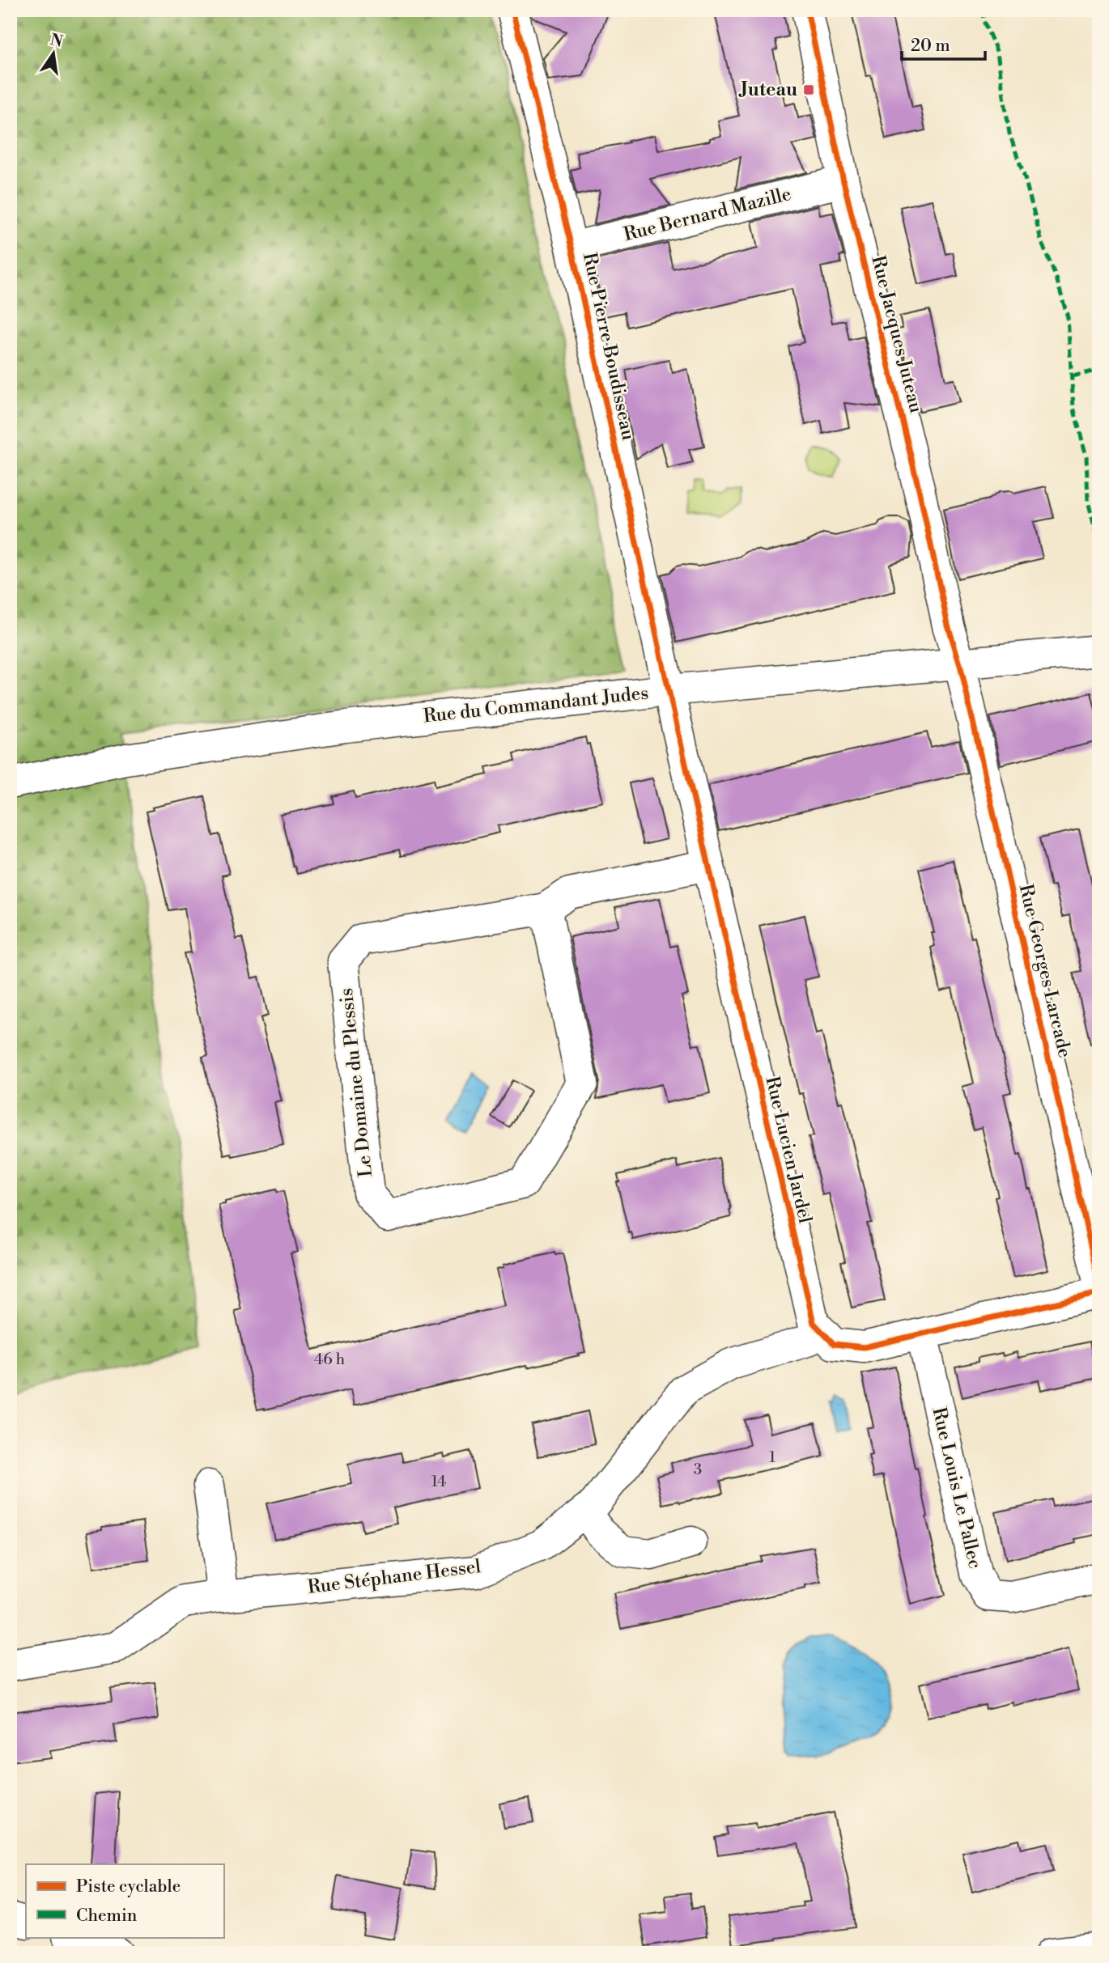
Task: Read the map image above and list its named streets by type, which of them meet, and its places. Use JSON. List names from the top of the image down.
{
  "streets": {
    "street": [
      "Rue Bernard Mazille",
      "Rue Jacques Juteau",
      "Rue Pierre Boudisseau",
      "Rue du Commandant Judes",
      "Rue Georges Larcade",
      "Le Domaine du Plessis",
      "Rue Lucien Jardel",
      "Rue Louis Le Pallec",
      "Rue Stéphane Hessel"
    ]
  },
  "crossings": [
    ["Rue Bernard Mazille", "Rue Jacques Juteau"],
    ["Rue Bernard Mazille", "Rue Pierre Boudisseau"],
    ["Rue Jacques Juteau", "Rue du Commandant Judes"],
    ["Rue Jacques Juteau", "Rue Georges Larcade"],
    ["Rue Pierre Boudisseau", "Rue du Commandant Judes"],
    ["Rue Pierre Boudisseau", "Rue Lucien Jardel"],
    ["Rue du Commandant Judes", "Rue Georges Larcade"],
    ["Rue du Commandant Judes", "Rue Lucien Jardel"],
    ["Le Domaine du Plessis", "Rue Lucien Jardel"],
    ["Rue Lucien Jardel", "Rue Stéphane Hessel"]
  ],
  "places": {
    "transit": ["Juteau"]
  },
  "house_numbers": [
    "46 h",
    "1",
    "3",
    "14"
  ],
  "legend": ["Piste cyclable", "Chemin"],
  "scale_bar": "20 m",
  "north": "top"
}
